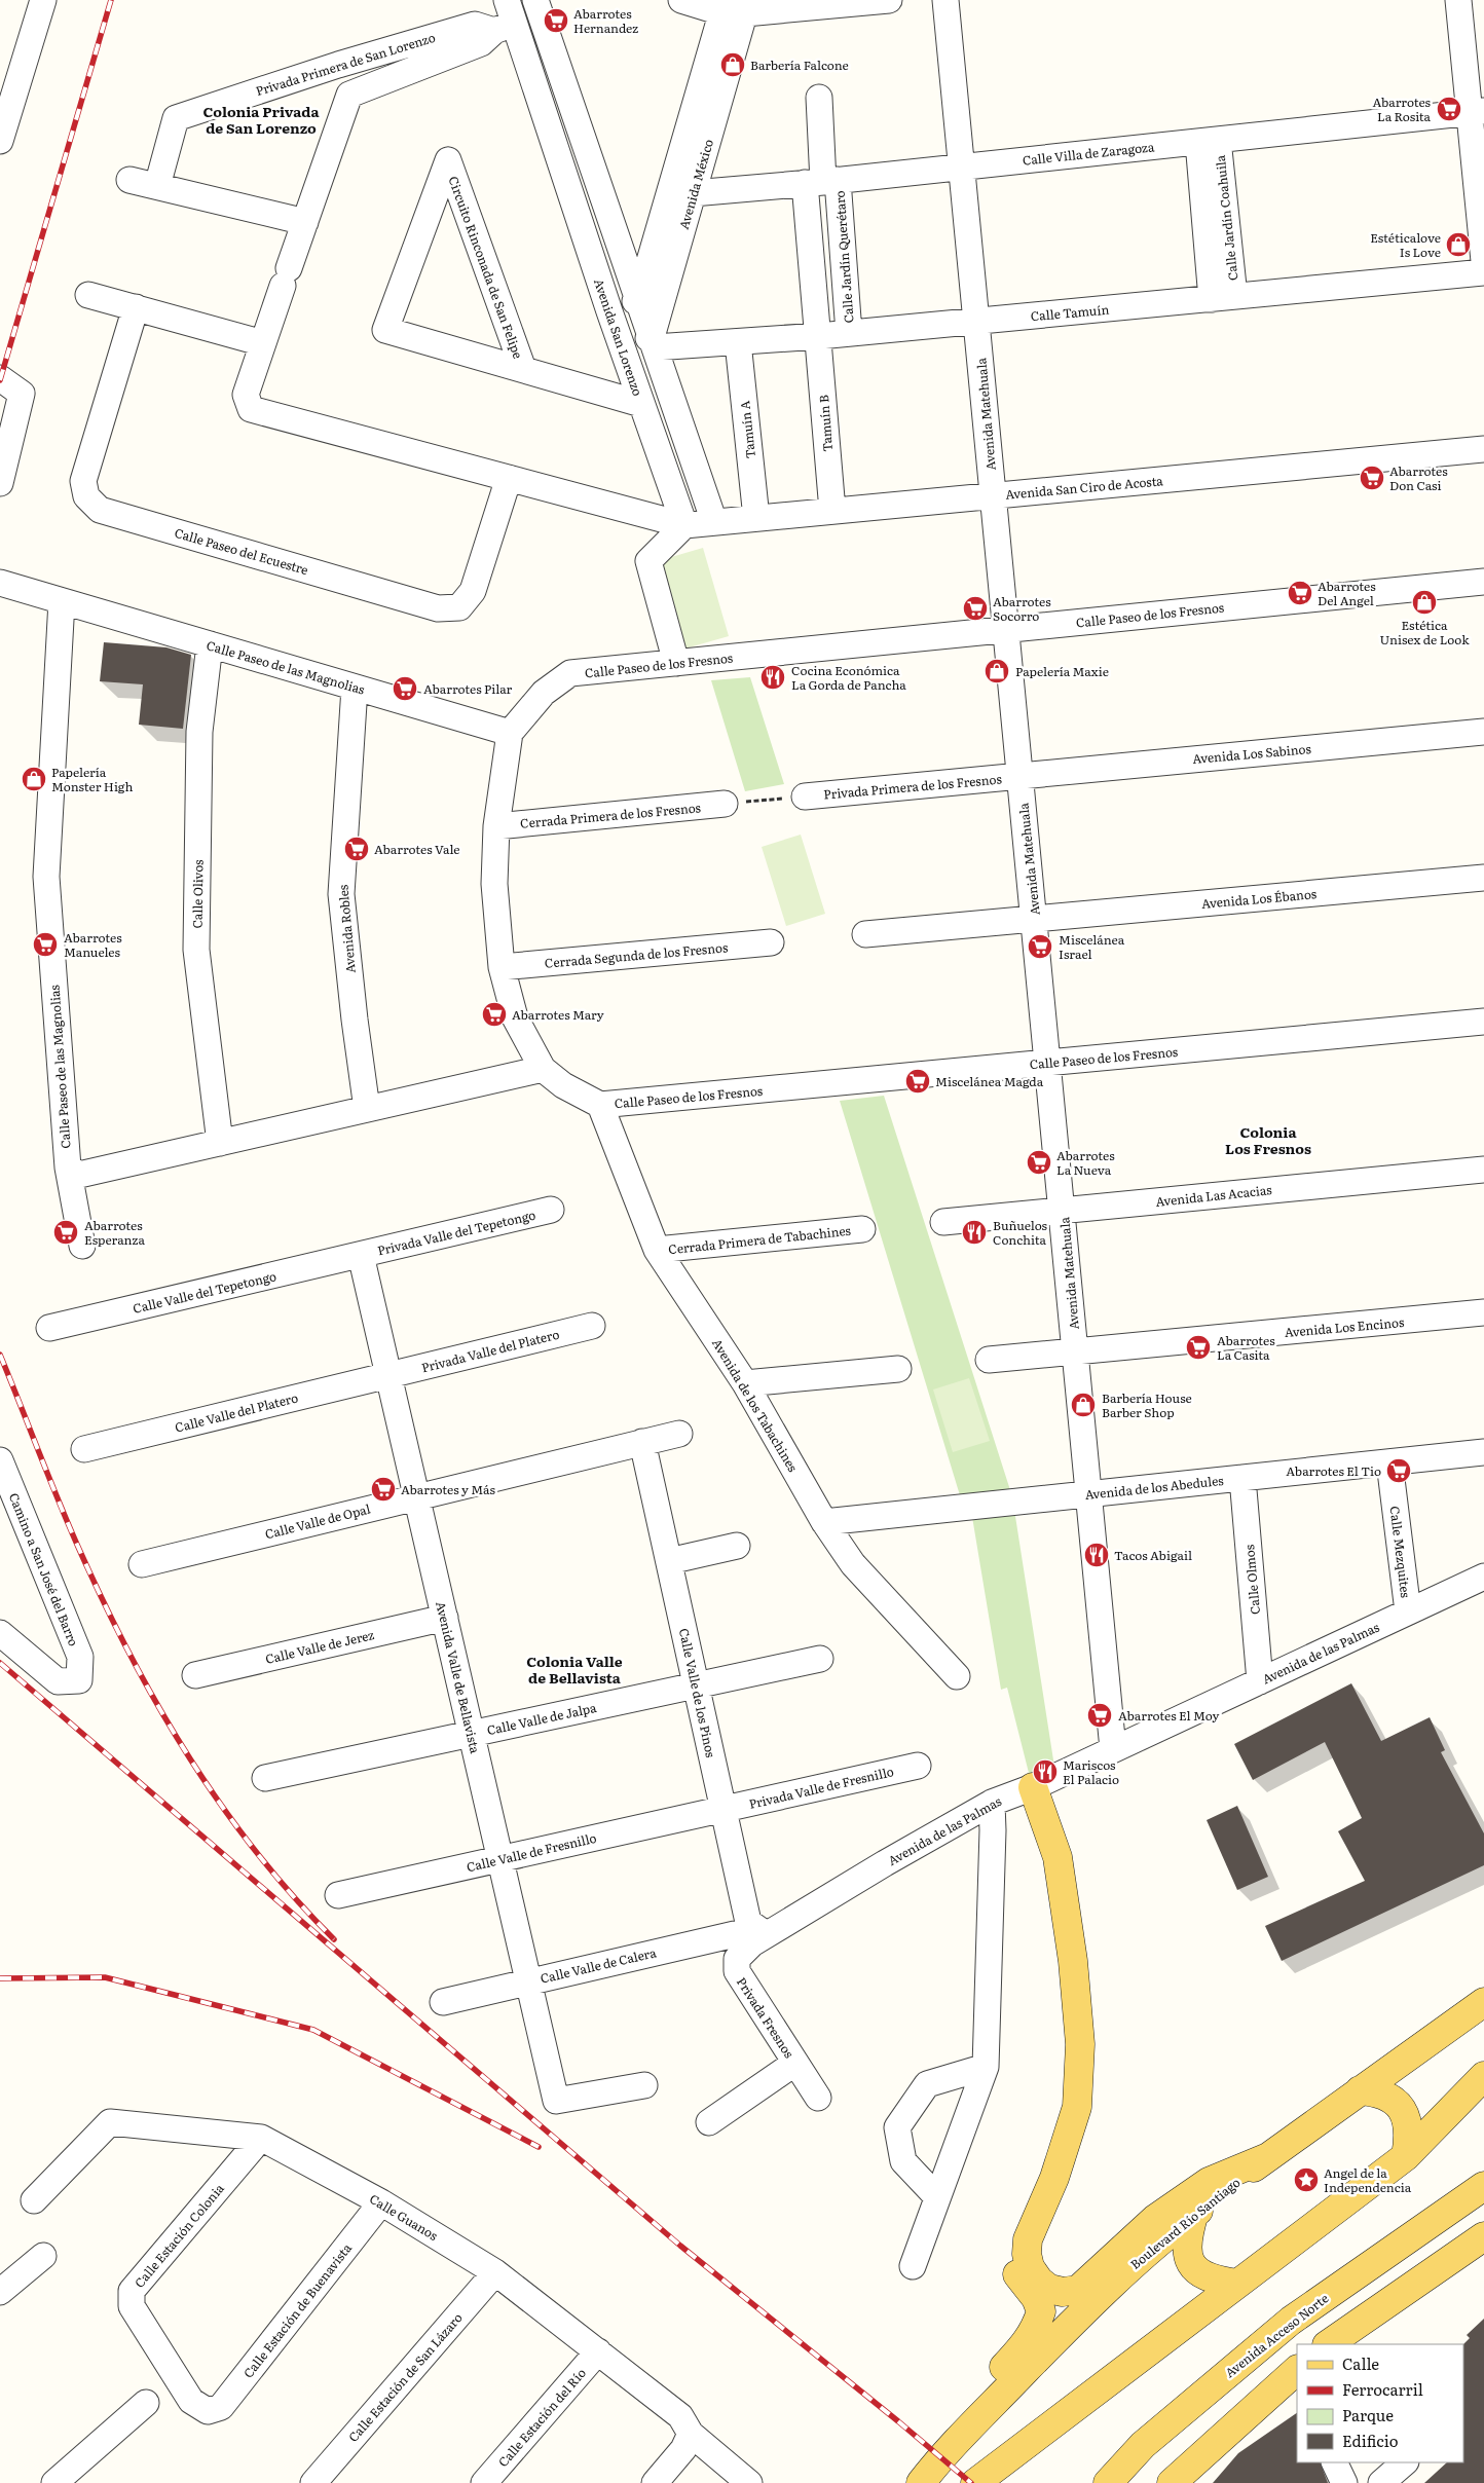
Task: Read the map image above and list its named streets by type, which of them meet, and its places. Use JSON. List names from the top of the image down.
{
  "streets": {
    "main road": ["Boulevard Río Santiago", "Avenida Acceso Norte"],
    "street": [
      "Privada Primera de San Lorenzo",
      "Calle Villa de Zaragoza",
      "Avenida México",
      "Calle Jardín Coahuila",
      "Calle Jardín Querétaro",
      "Circuito Rinconada de San Felipe",
      "Calle Tamuín",
      "Avenida San Lorenzo",
      "Avenida Matehuala",
      "Tamuín B",
      "Tamuín A",
      "Avenida San Ciro de Acosta",
      "Calle Paseo del Ecuestre",
      "Calle Paseo de los Fresnos",
      "Calle Paseo de las Magnolias",
      "Avenida Los Sabinos",
      "Privada Primera de los Fresnos",
      "Cerrada Primera de los Fresnos",
      "Calle Olivos",
      "Avenida Los Ébanos",
      "Avenida Robles",
      "Cerrada Segunda de los Fresnos",
      "Avenida Las Acacias",
      "Privada Valle del Tepetongo",
      "Cerrada Primera de Tabachines",
      "Calle Valle del Tepetongo",
      "Avenida Los Encinos",
      "Privada Valle del Platero",
      "Avenida de los Tabachines",
      "Calle Valle del Platero",
      "Avenida de los Abedules",
      "Calle Valle de Opal",
      "Calle Mezquites",
      "Camino a San José del Barro",
      "Calle Olmos",
      "Calle Valle de Jerez",
      "Avenida de las Palmas",
      "Avenida Valle de Bellavista",
      "Calle Valle de los Pinos",
      "Calle Valle de Jalpa",
      "Privada Valle de Fresnillo",
      "Calle Valle de Fresnillo",
      "Calle Valle de Calera",
      "Privada Fresnos",
      "Calle Guanos",
      "Calle Estación Colonia",
      "Calle Estación de Buenavista",
      "Calle Estación de San Lázaro",
      "Calle Estación del Río"
    ]
  },
  "crossings": [
    ["Privada Primera de San Lorenzo", "Avenida San Lorenzo"],
    ["Calle Villa de Zaragoza", "Avenida México"],
    ["Calle Villa de Zaragoza", "Calle Jardín Coahuila"],
    ["Calle Villa de Zaragoza", "Calle Jardín Querétaro"],
    ["Calle Villa de Zaragoza", "Avenida Matehuala"],
    ["Avenida México", "Calle Tamuín"],
    ["Calle Jardín Coahuila", "Calle Tamuín"],
    ["Calle Jardín Querétaro", "Calle Tamuín"],
    ["Calle Tamuín", "Avenida Matehuala"],
    ["Calle Tamuín", "Tamuín B"],
    ["Calle Tamuín", "Tamuín A"],
    ["Avenida San Lorenzo", "Avenida San Ciro de Acosta"],
    ["Avenida Matehuala", "Avenida San Ciro de Acosta"],
    ["Avenida Matehuala", "Calle Paseo de los Fresnos"],
    ["Avenida Matehuala", "Avenida Los Sabinos"],
    ["Avenida Matehuala", "Privada Primera de los Fresnos"],
    ["Avenida Matehuala", "Avenida Los Ébanos"],
    ["Avenida Matehuala", "Avenida Las Acacias"],
    ["Avenida Matehuala", "Avenida Los Encinos"],
    ["Avenida Matehuala", "Avenida de los Abedules"],
    ["Avenida Matehuala", "Avenida de las Palmas"],
    ["Tamuín B", "Avenida San Ciro de Acosta"],
    ["Tamuín A", "Avenida San Ciro de Acosta"],
    ["Calle Paseo de los Fresnos", "Calle Paseo de las Magnolias"],
    ["Calle Paseo de los Fresnos", "Cerrada Primera de los Fresnos"],
    ["Calle Paseo de los Fresnos", "Cerrada Segunda de los Fresnos"],
    ["Calle Paseo de los Fresnos", "Avenida de los Tabachines"],
    ["Calle Paseo de las Magnolias", "Calle Olivos"],
    ["Calle Paseo de las Magnolias", "Avenida Robles"],
    ["Avenida Los Sabinos", "Privada Primera de los Fresnos"],
    ["Privada Valle del Tepetongo", "Calle Valle del Tepetongo"],
    ["Privada Valle del Tepetongo", "Avenida Valle de Bellavista"],
    ["Cerrada Primera de Tabachines", "Avenida de los Tabachines"],
    ["Calle Valle del Tepetongo", "Avenida Valle de Bellavista"],
    ["Privada Valle del Platero", "Calle Valle del Platero"],
    ["Privada Valle del Platero", "Avenida Valle de Bellavista"],
    ["Avenida de los Tabachines", "Avenida de los Abedules"],
    ["Calle Valle del Platero", "Avenida Valle de Bellavista"],
    ["Avenida de los Abedules", "Calle Mezquites"],
    ["Avenida de los Abedules", "Calle Olmos"],
    ["Calle Valle de Opal", "Avenida Valle de Bellavista"],
    ["Calle Valle de Opal", "Calle Valle de los Pinos"],
    ["Calle Mezquites", "Avenida de las Palmas"],
    ["Calle Olmos", "Avenida de las Palmas"],
    ["Calle Valle de Jerez", "Avenida Valle de Bellavista"],
    ["Avenida de las Palmas", "Calle Valle de los Pinos"],
    ["Avenida de las Palmas", "Calle Valle de Calera"],
    ["Avenida de las Palmas", "Privada Fresnos"],
    ["Avenida Valle de Bellavista", "Calle Valle de Jalpa"],
    ["Avenida Valle de Bellavista", "Calle Valle de Fresnillo"],
    ["Avenida Valle de Bellavista", "Calle Valle de Calera"],
    ["Calle Valle de los Pinos", "Calle Valle de Jalpa"],
    ["Calle Valle de los Pinos", "Privada Valle de Fresnillo"],
    ["Calle Valle de los Pinos", "Calle Valle de Fresnillo"],
    ["Calle Valle de los Pinos", "Calle Valle de Calera"],
    ["Privada Valle de Fresnillo", "Calle Valle de Fresnillo"],
    ["Calle Guanos", "Calle Estación Colonia"],
    ["Calle Guanos", "Calle Estación de Buenavista"],
    ["Calle Guanos", "Calle Estación de San Lázaro"],
    ["Calle Guanos", "Calle Estación del Río"],
    ["Calle Estación Colonia", "Calle Estación de Buenavista"]
  ],
  "districts": ["Colonia Privada de San Lorenzo", "Colonia Los Fresnos", "Colonia Valle de Bellavista"],
  "places": {
    "supermarket": [
      "Abarrotes Hernandez",
      "Abarrotes La Rosita",
      "Abarrotes Don Casi",
      "Abarrotes Del Angel",
      "Abarrotes Socorro",
      "Abarrotes Pilar",
      "Abarrotes Vale",
      "Abarrotes Manueles",
      "Miscelánea Israel",
      "Abarrotes Mary",
      "Miscelánea Magda",
      "Abarrotes La Nueva",
      "Abarrotes Esperanza",
      "Abarrotes La Casita",
      "Abarrotes El Tio",
      "Abarrotes y Más",
      "Abarrotes El Moy"
    ],
    "shop": [
      "Barbería Falcone",
      "Estéticalove Is Love",
      "Estética Unisex de Look",
      "Papelería Maxie",
      "Papelería Monster High",
      "Barbería House Barber Shop"
    ],
    "restaurant": [
      "Cocina Económica La Gorda de Pancha",
      "Buñuelos Conchita",
      "Tacos Abigail",
      "Mariscos El Palacio"
    ],
    "place": ["Angel de la Independencia"]
  },
  "legend": [
    "Calle",
    "Ferrocarril",
    "Parque",
    "Edificio"
  ]
}
